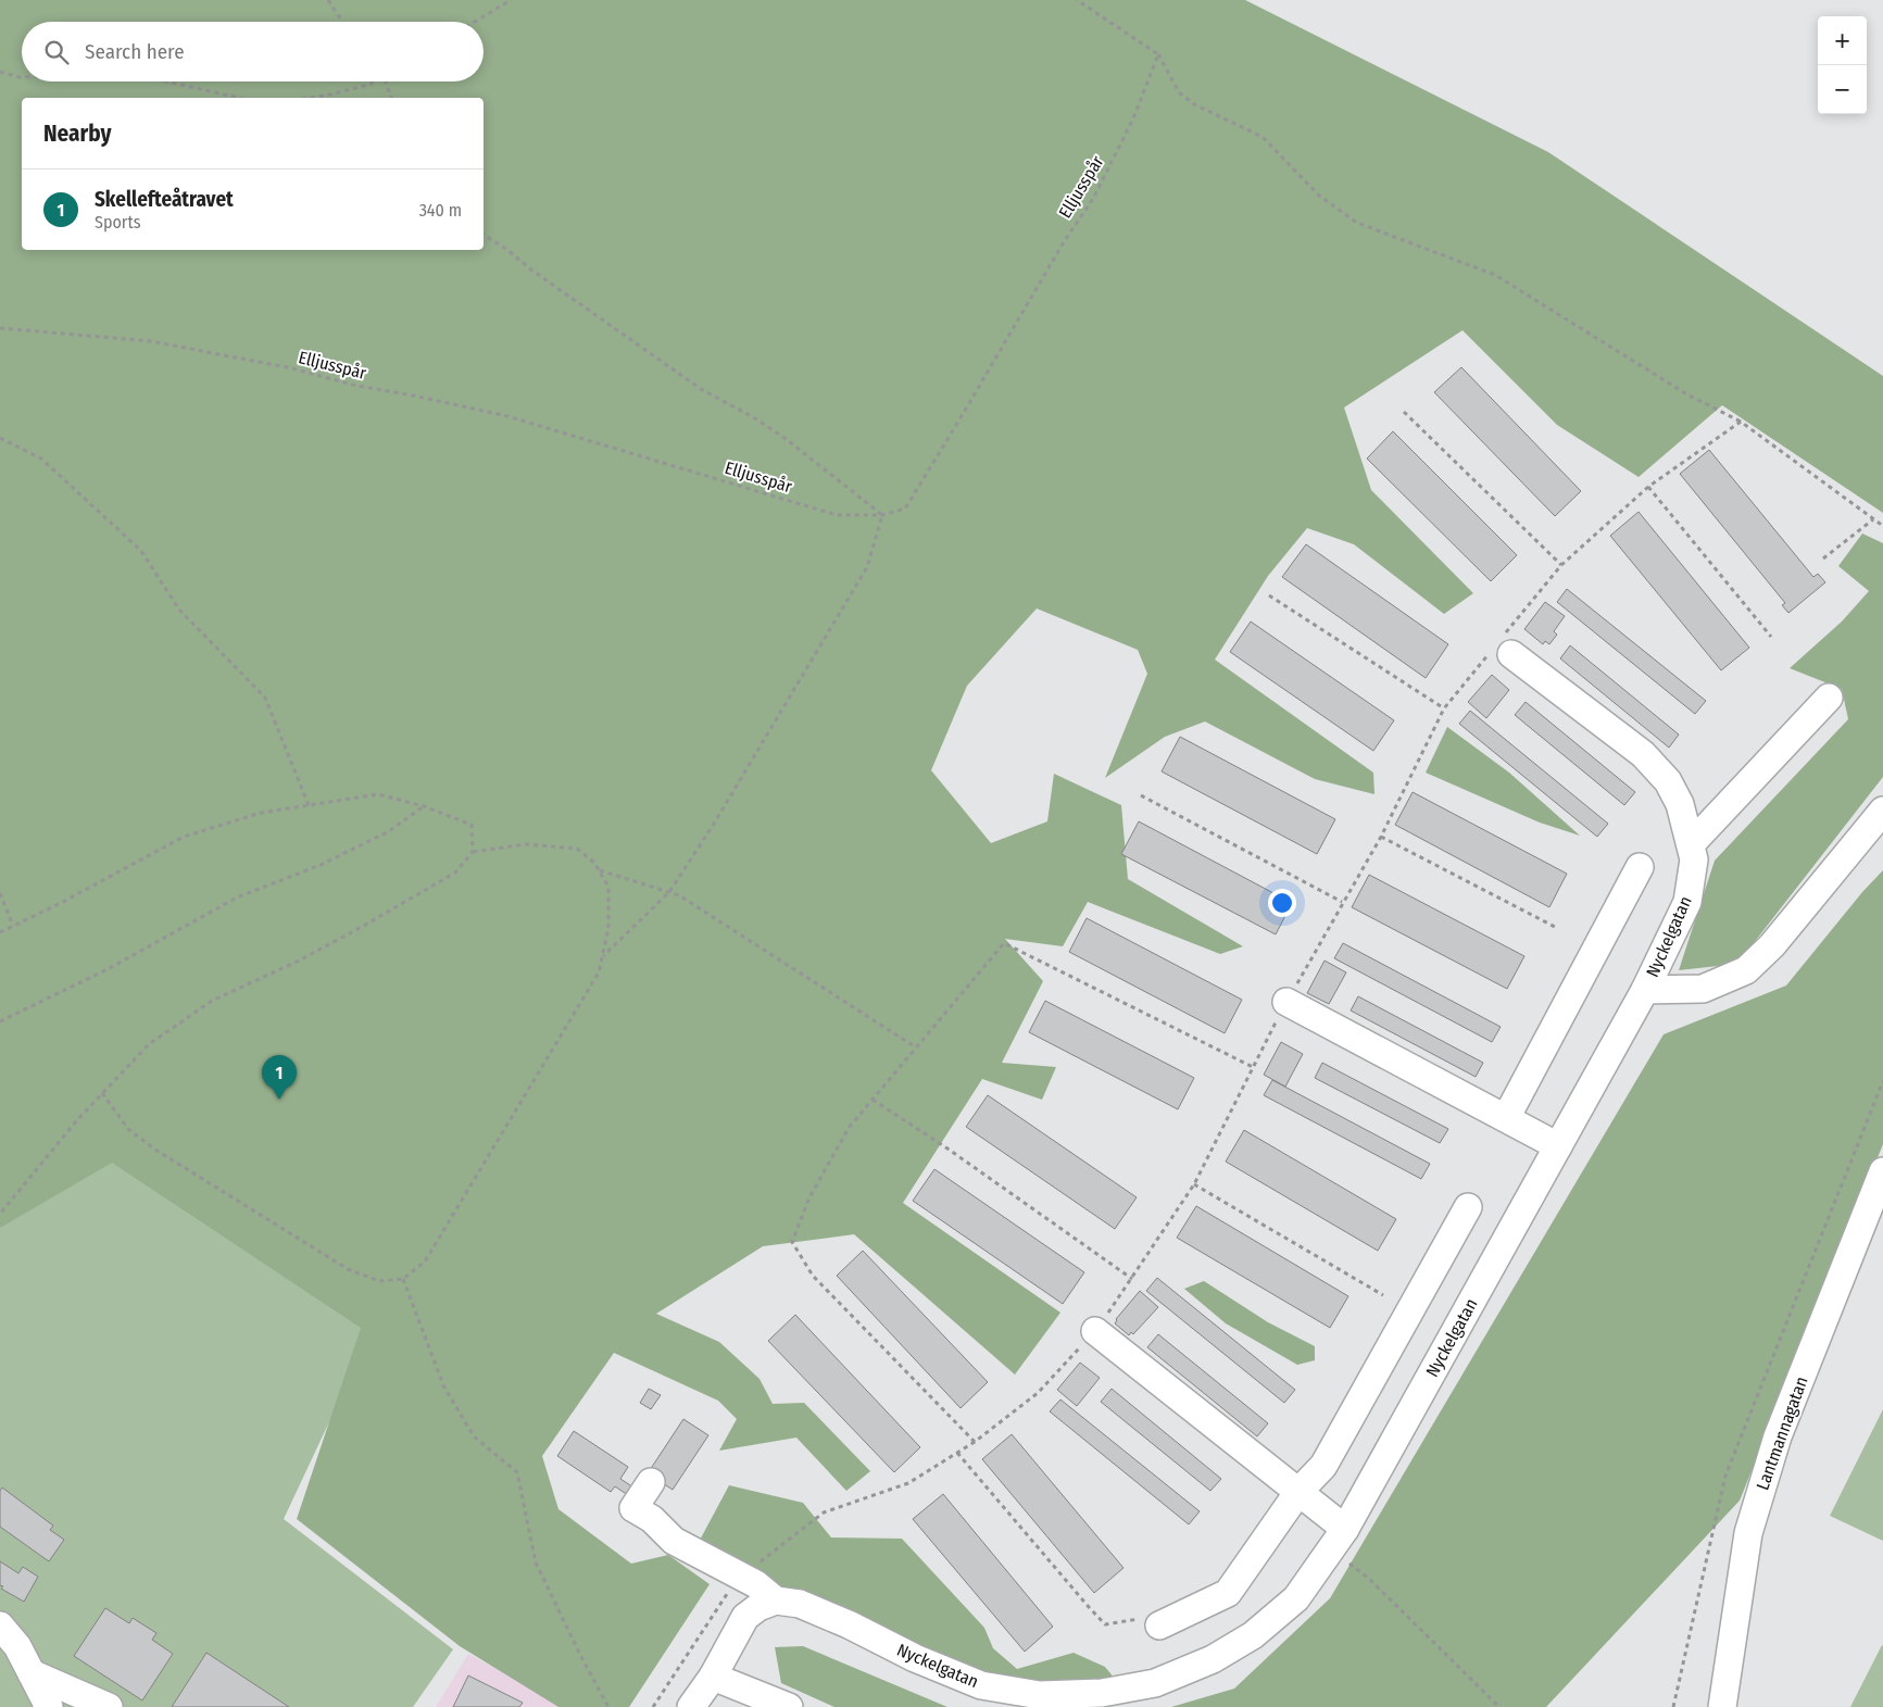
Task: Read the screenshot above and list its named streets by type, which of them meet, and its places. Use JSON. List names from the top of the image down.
{
  "streets": {
    "street": ["Nyckelgatan", "Lantmannagatan"],
    "path": ["Elljusspår"]
  },
  "page": {
    "map_buttons": ["+", "−"],
    "search": "Search here",
    "heading": "Nearby",
    "list": [
      {
        "mark": "1",
        "name": "Skellefteåtravet",
        "note": "Sports",
        "value": "340 m"
      }
    ],
    "pins": "1"
  }
}
